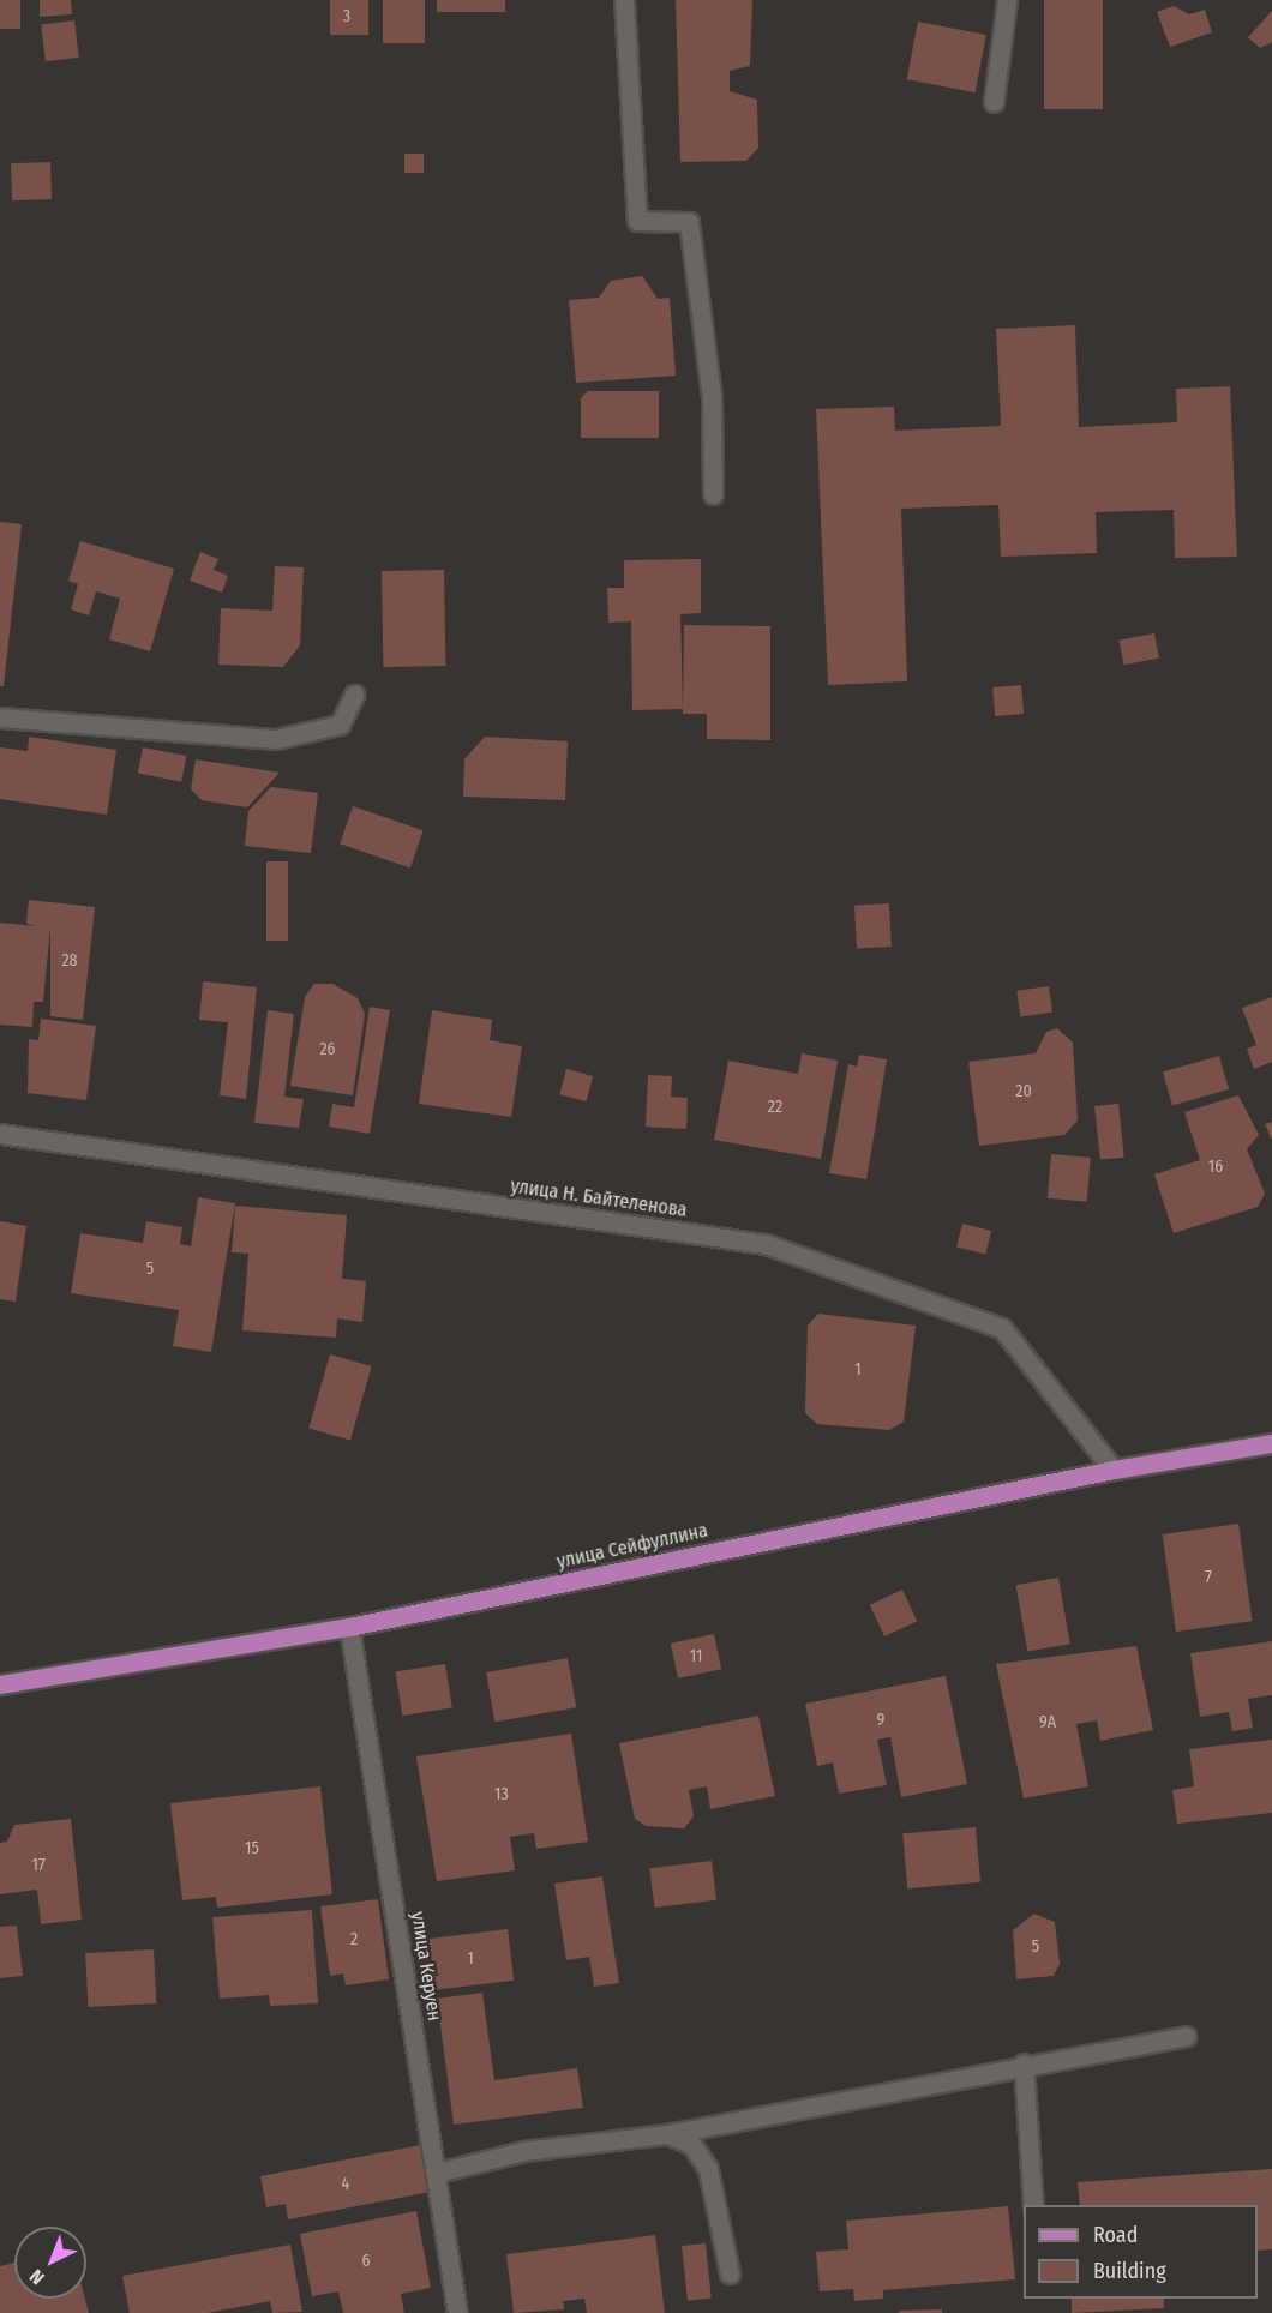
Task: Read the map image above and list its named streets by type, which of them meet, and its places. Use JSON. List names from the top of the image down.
{
  "streets": {
    "main road": ["улица Сейфуллина"],
    "street": ["улица Н. Байтеленова", "улица Керуен"]
  },
  "crossings": [
    ["улица Н. Байтеленова", "улица Сейфуллина"],
    ["улица Сейфуллина", "улица Керуен"]
  ],
  "house_numbers": [
    "3",
    "28",
    "26",
    "20",
    "22",
    "16",
    "5",
    "1",
    "7",
    "11",
    "9",
    "9А",
    "13",
    "15",
    "17",
    "2",
    "5",
    "1",
    "4",
    "6"
  ],
  "legend": ["Road", "Building"],
  "north": "bottom left"
}
